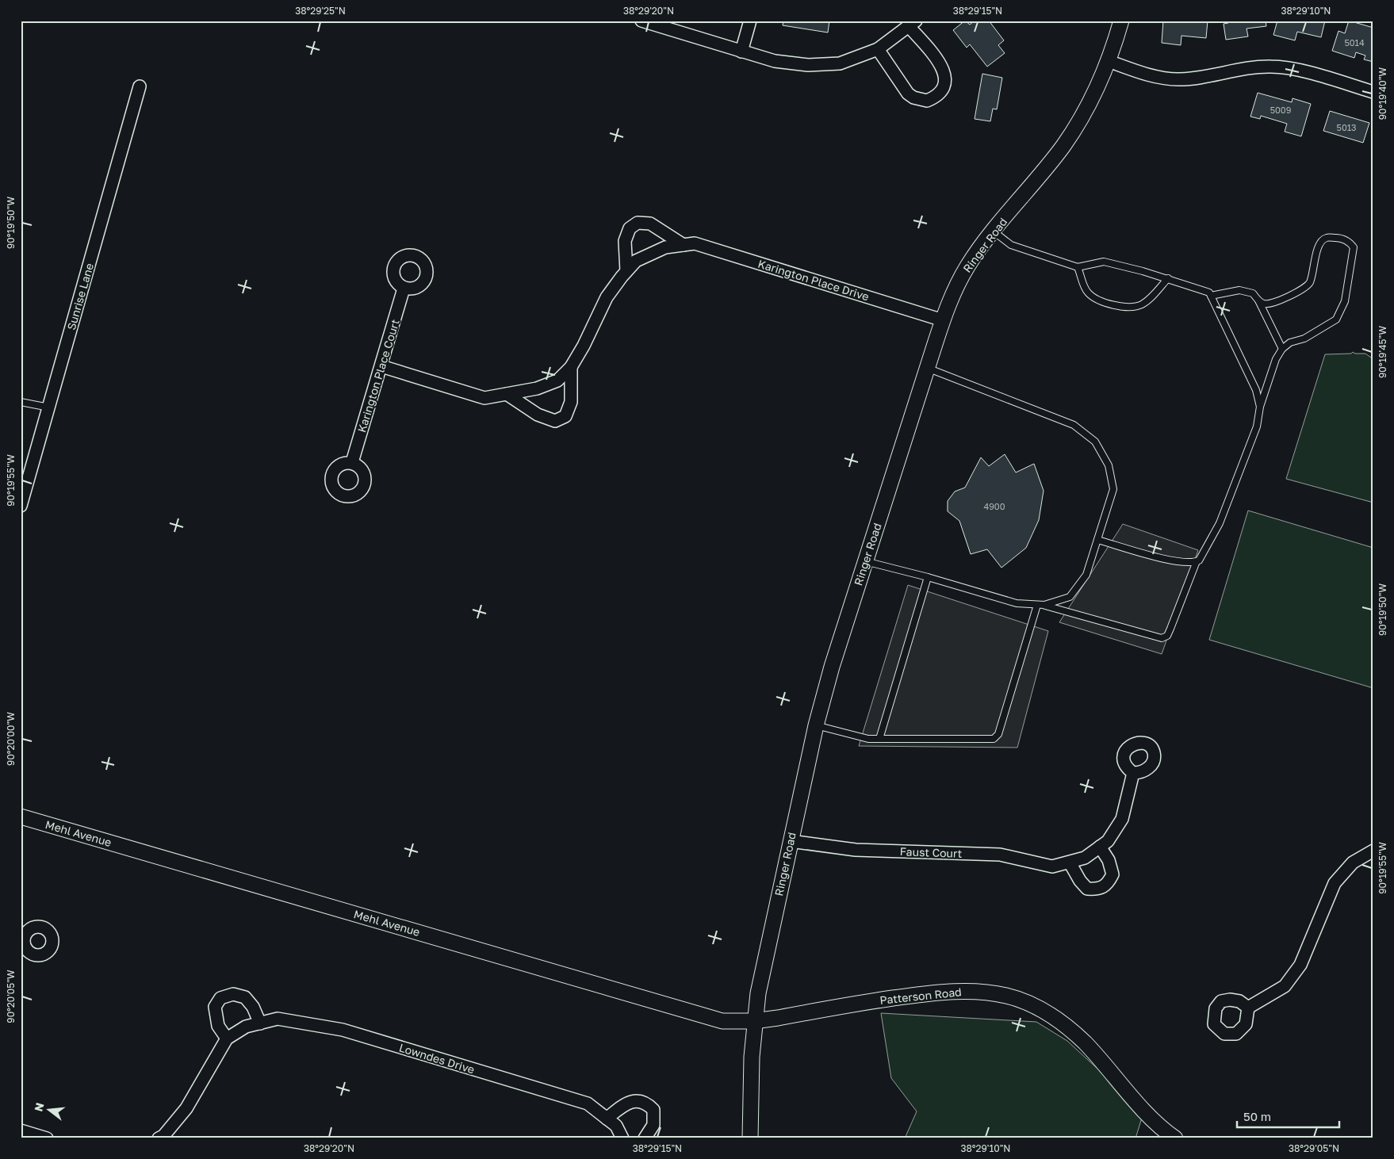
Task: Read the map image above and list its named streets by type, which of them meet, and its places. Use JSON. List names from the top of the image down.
{
  "streets": {
    "street": [
      "Ringer Road",
      "Karington Place Drive",
      "Sunrise Lane",
      "Karington Place Court",
      "Mehl Avenue",
      "Faust Court",
      "Patterson Road",
      "Lowndes Drive"
    ]
  },
  "crossings": [
    ["Ringer Road", "Karington Place Drive"],
    ["Ringer Road", "Mehl Avenue"],
    ["Ringer Road", "Faust Court"],
    ["Ringer Road", "Patterson Road"],
    ["Karington Place Drive", "Karington Place Court"],
    ["Mehl Avenue", "Patterson Road"]
  ],
  "house_numbers": [
    "5014",
    "5009",
    "5013",
    "4900"
  ],
  "scale_bar": "50 m",
  "north": "left",
  "coordinates": [
    "38°29'25\"N",
    "38°29'20\"N",
    "38°29'15\"N",
    "38°29'10\"N",
    "90°19'40\"W",
    "90°19'50\"W",
    "90°19'45\"W",
    "90°19'55\"W",
    "90°20'00\"W",
    "90°20'05\"W",
    "38°29'05\"N"
  ]
}
